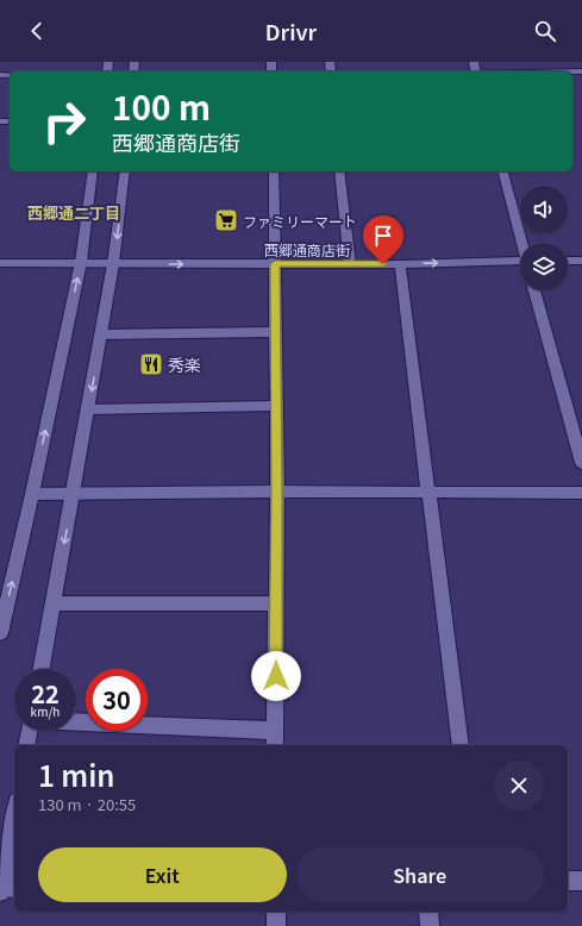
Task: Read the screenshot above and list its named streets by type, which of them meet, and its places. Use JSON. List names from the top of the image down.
{
  "streets": {
    "street": ["西郷通商店街"]
  },
  "districts": ["西郷通二丁目"],
  "places": {
    "supermarket": ["ファミリーマート"],
    "restaurant": ["秀楽"]
  },
  "page": {
    "header": "Drivr",
    "turn": ["100 m", "西郷通商店街"],
    "speed": "22 km/h",
    "limit": "30",
    "heading": ["1 min", "130 m · 20:55"],
    "buttons": ["Exit", "Share"]
  }
}
